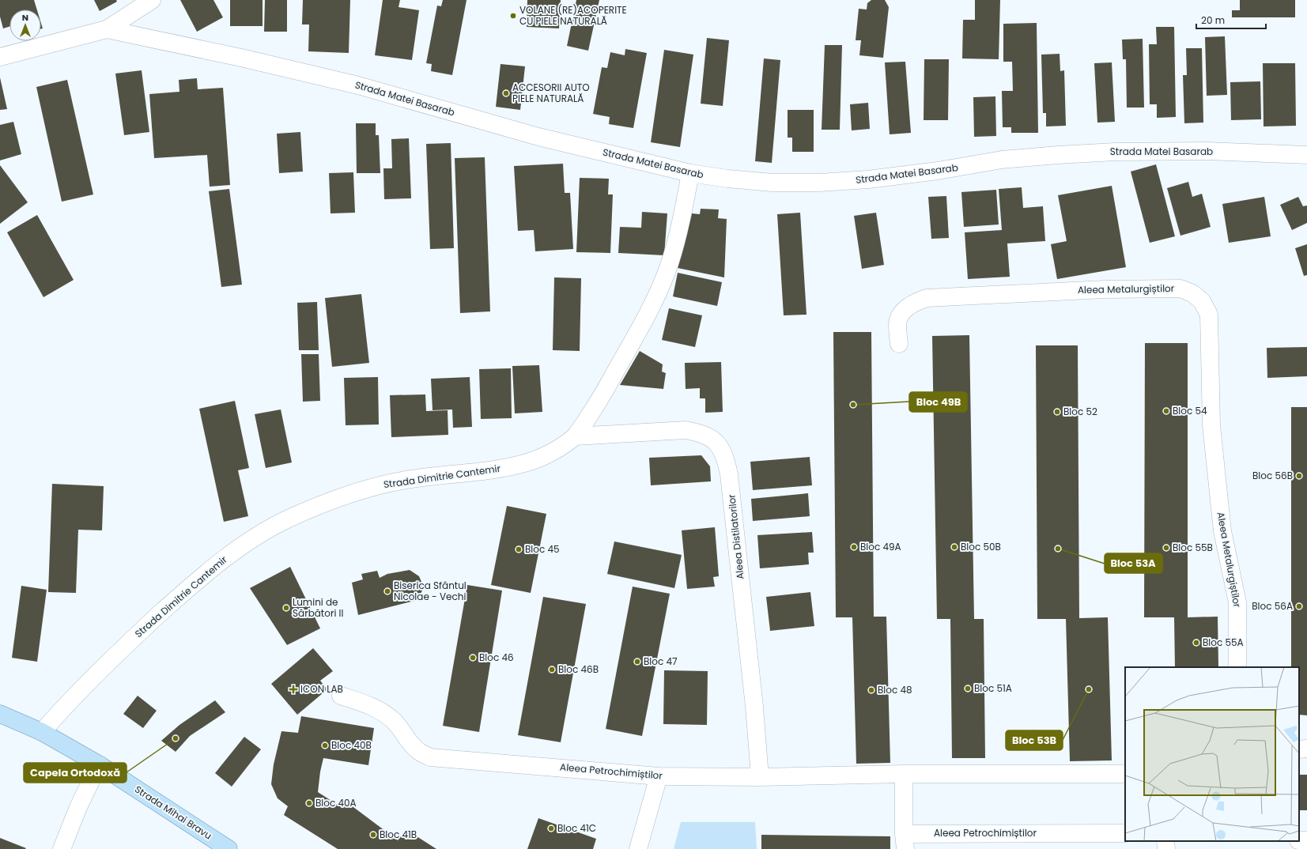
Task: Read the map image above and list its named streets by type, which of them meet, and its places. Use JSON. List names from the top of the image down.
{
  "streets": {
    "main road": ["Strada Mihai Bravu"],
    "street": [
      "Strada Matei Basarab",
      "Aleea Metalurgiștilor",
      "Strada Dimitrie Cantemir",
      "Aleea Distilatorilor",
      "Aleea Petrochimiștilor"
    ]
  },
  "crossings": [
    ["Strada Matei Basarab", "Strada Dimitrie Cantemir"],
    ["Strada Dimitrie Cantemir", "Aleea Distilatorilor"],
    ["Strada Dimitrie Cantemir", "Strada Mihai Bravu"],
    ["Aleea Distilatorilor", "Aleea Petrochimiștilor"]
  ],
  "places": {
    "other": [
      "VOLANE (RE)ACOPERITE CU PIELE NATURALĂ",
      "ACCESORII AUTO PIELE NATURALĂ",
      "Bloc 49B",
      "Bloc 54",
      "Bloc 52",
      "Bloc 56B",
      "Bloc 49A",
      "Bloc 50B",
      "Bloc 55B",
      "Bloc 53A",
      "Bloc 45",
      "Biserica Sfântul Nicolae - Vechi",
      "Bloc 56A",
      "Lumini de Sărbători II",
      "Bloc 55A",
      "Bloc 46",
      "Bloc 47",
      "Bloc 46B",
      "Bloc 51A",
      "Bloc 53B",
      "Bloc 48",
      "Capela Ortodoxă",
      "Bloc 40B",
      "Bloc 40A",
      "Bloc 41C",
      "Bloc 41B"
    ],
    "health": ["ICON LAB"]
  },
  "scale_bar": "20 m",
  "north": "top"
}
